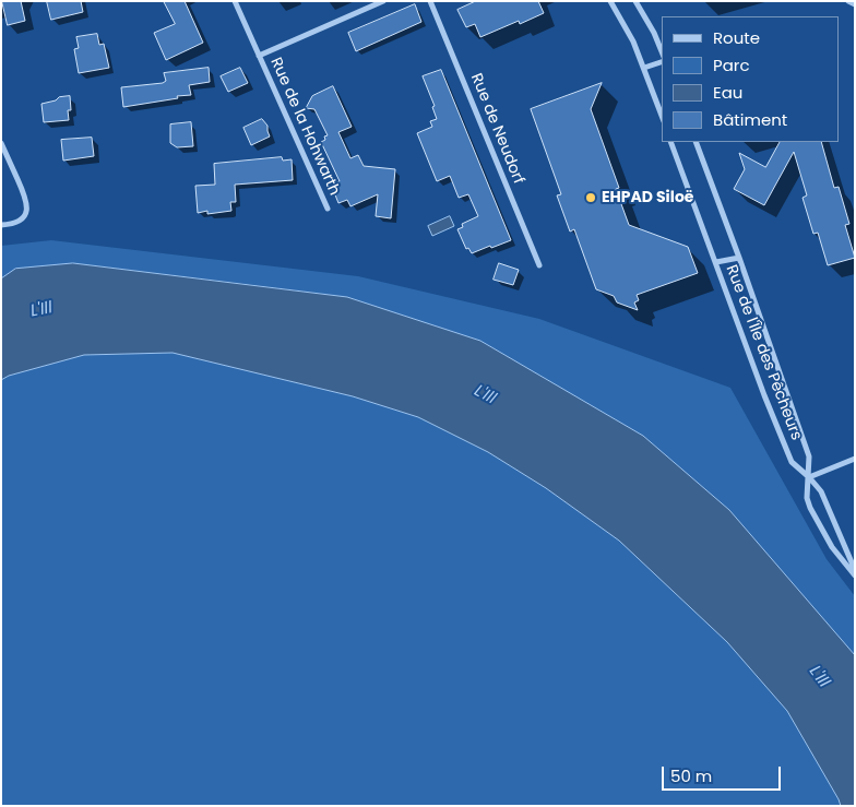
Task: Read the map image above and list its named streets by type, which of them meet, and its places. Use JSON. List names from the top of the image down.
{
  "streets": {
    "street": ["Rue de la Hohwarth", "Rue de Neudorf", "Rue de l'Île des Pêcheurs"]
  },
  "water": ["L'Ill"],
  "places": ["EHPAD Siloë"],
  "legend": [
    "Route",
    "Parc",
    "Eau",
    "Bâtiment"
  ],
  "scale_bar": "50 m"
}
